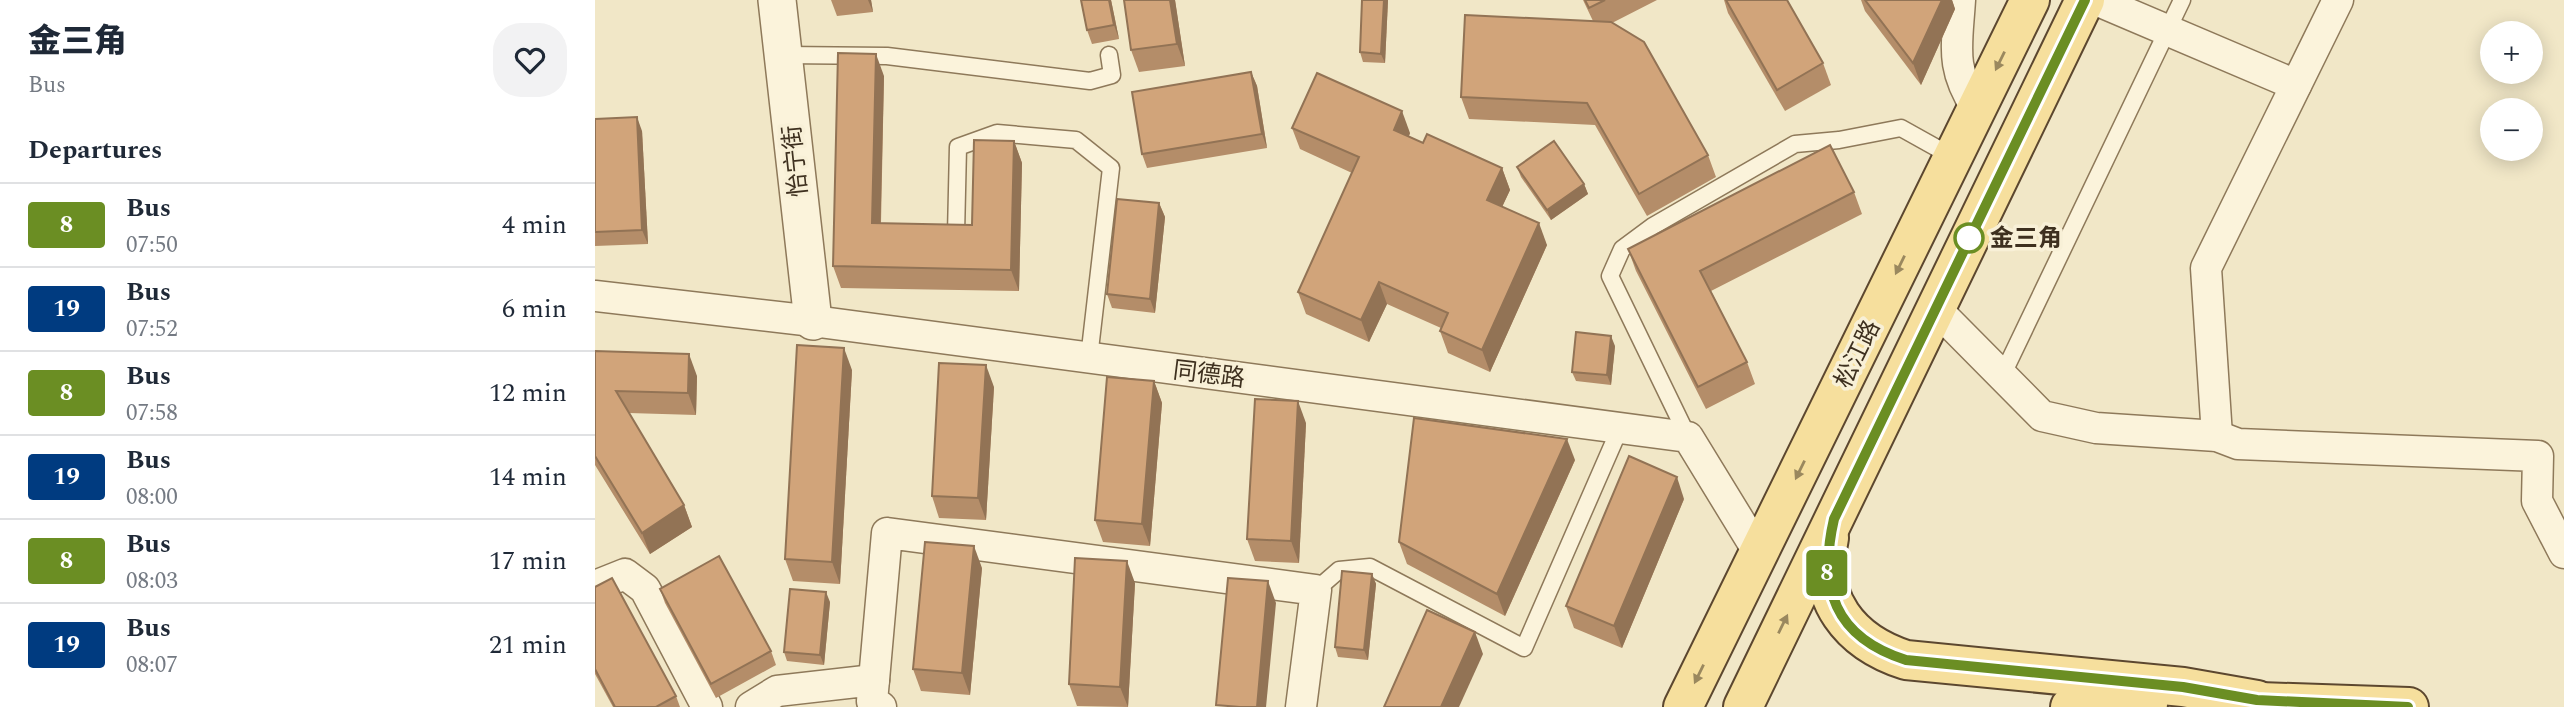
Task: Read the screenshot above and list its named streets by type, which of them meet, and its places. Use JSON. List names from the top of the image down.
{
  "streets": {
    "main road": ["松江路"],
    "street": ["怡宁街", "同德路"]
  },
  "crossings": [
    ["怡宁街", "同德路"]
  ],
  "places": ["金三角"],
  "lines": ["bus line 8"],
  "page": {
    "heading": [
      ["金三角", "Bus"],
      "Departures"
    ],
    "on_map": "8",
    "map_buttons": ["+", "−"],
    "list": [
      {
        "mark": "8",
        "name": "Bus",
        "note": "07:50",
        "value": "4 min"
      },
      {
        "mark": "19",
        "name": "Bus",
        "note": "07:52",
        "value": "6 min"
      },
      {
        "mark": "8",
        "name": "Bus",
        "note": "07:58",
        "value": "12 min"
      },
      {
        "mark": "19",
        "name": "Bus",
        "note": "08:00",
        "value": "14 min"
      },
      {
        "mark": "8",
        "name": "Bus",
        "note": "08:03",
        "value": "17 min"
      },
      {
        "mark": "19",
        "name": "Bus",
        "note": "08:07",
        "value": "21 min"
      }
    ]
  }
}
